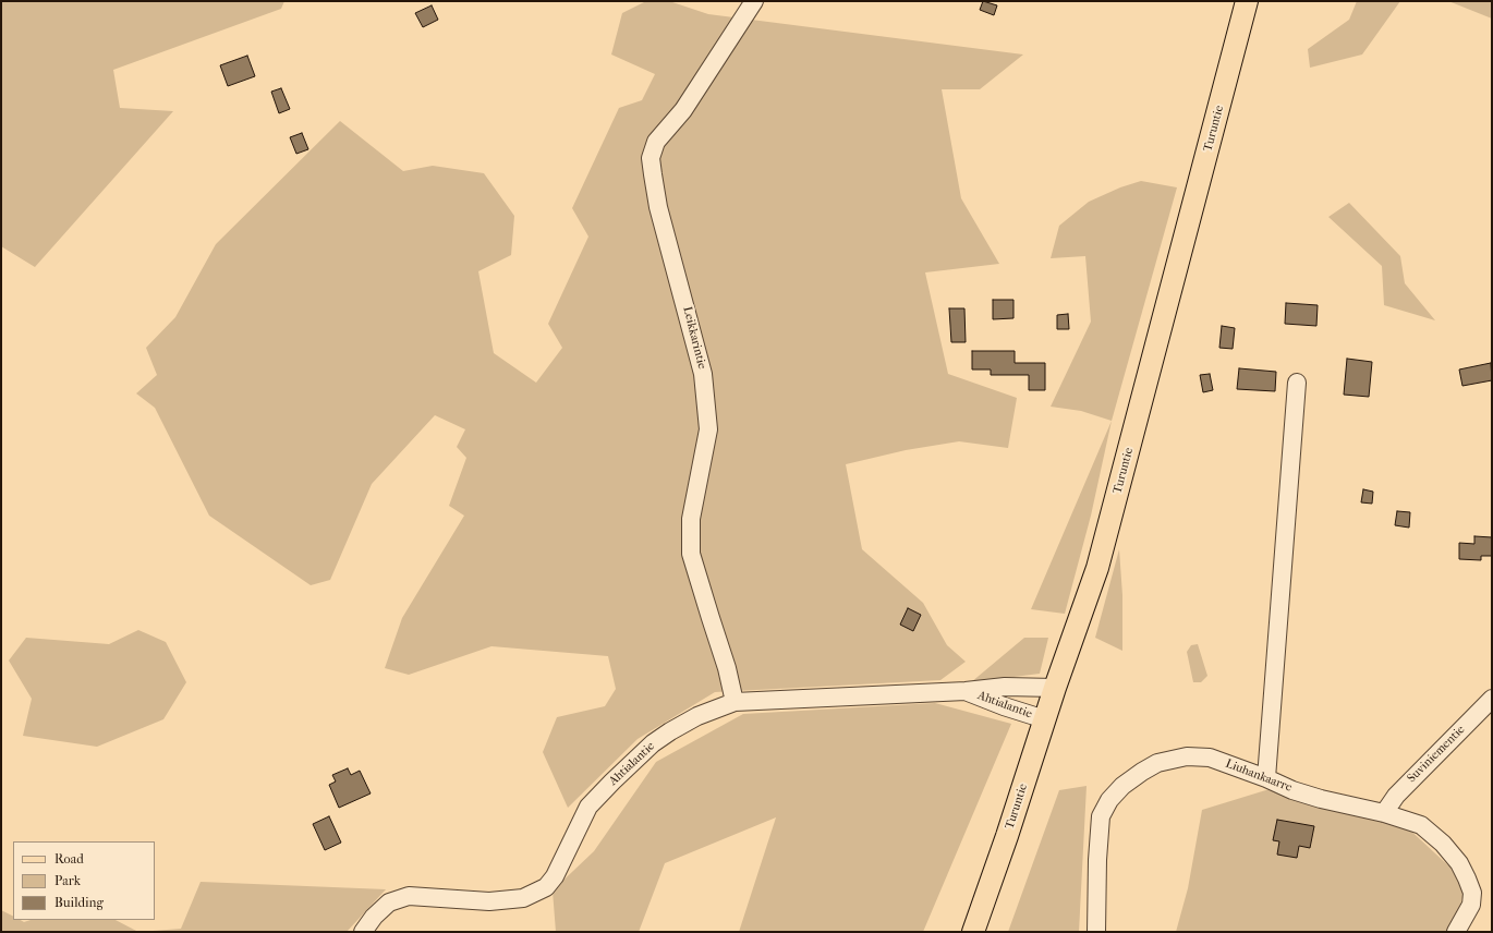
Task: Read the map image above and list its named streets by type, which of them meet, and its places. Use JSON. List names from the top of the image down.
{
  "streets": {
    "main road": ["Turuntie"],
    "street": [
      "Leikkarintie",
      "Ahtialantie",
      "Suviniementie",
      "Liuhankaarre"
    ]
  },
  "crossings": [
    ["Turuntie", "Ahtialantie"],
    ["Leikkarintie", "Ahtialantie"],
    ["Suviniementie", "Liuhankaarre"]
  ],
  "legend": ["Road", "Park", "Building"]
}
